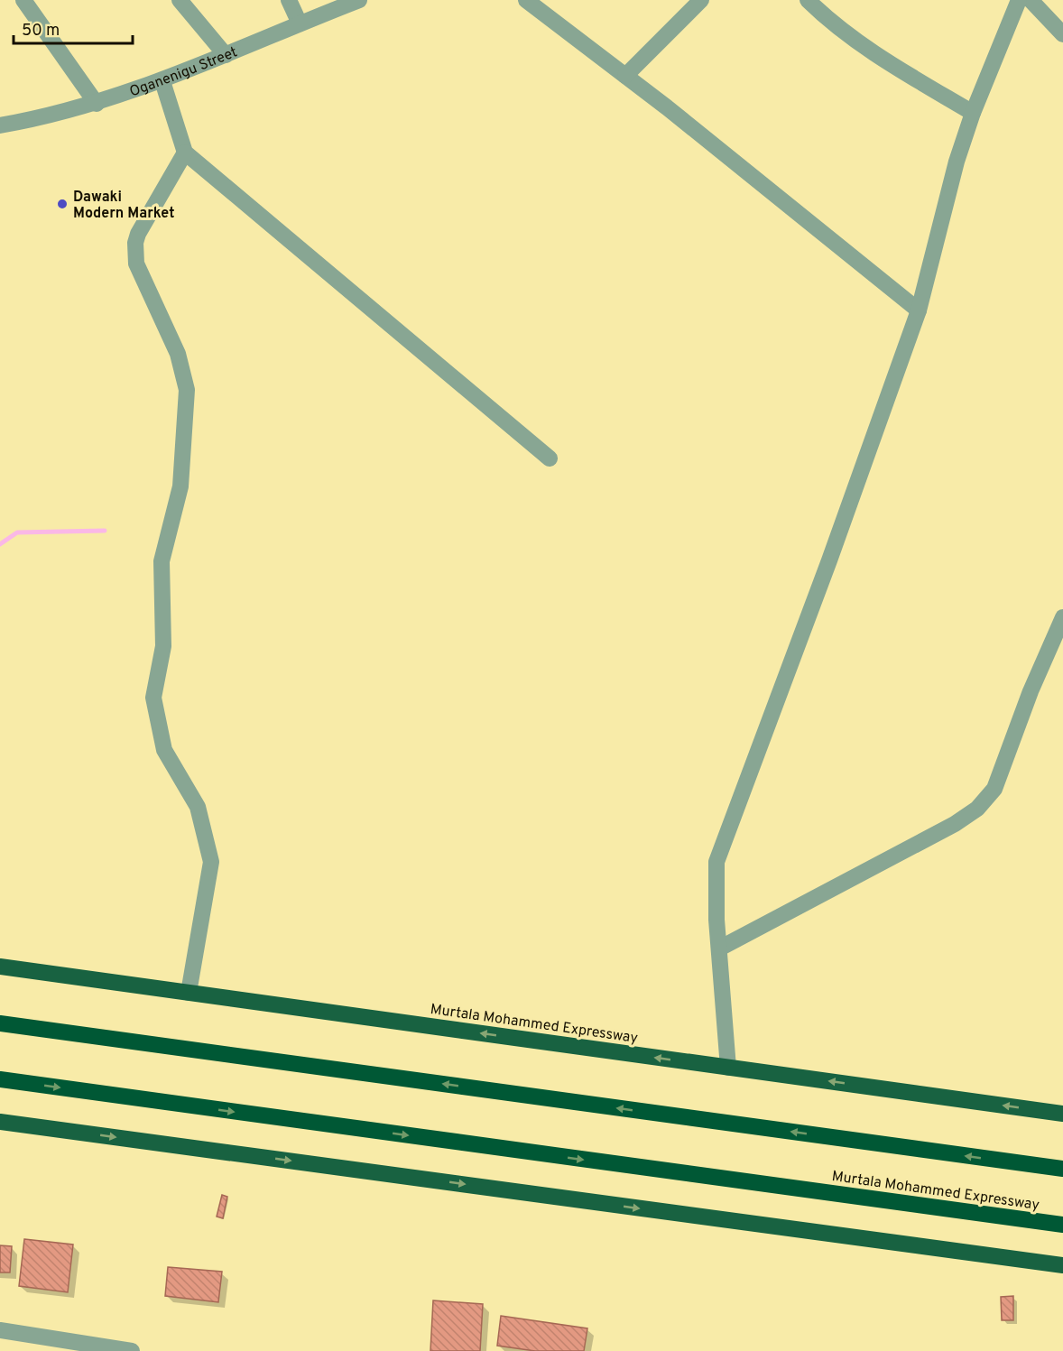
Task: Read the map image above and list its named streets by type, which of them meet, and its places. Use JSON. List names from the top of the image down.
{
  "streets": {
    "highway": ["Murtala Mohammed Expressway"],
    "street": ["Oganenigu Street"]
  },
  "places": ["Dawaki Modern Market"],
  "scale_bar": "50 m"
}
